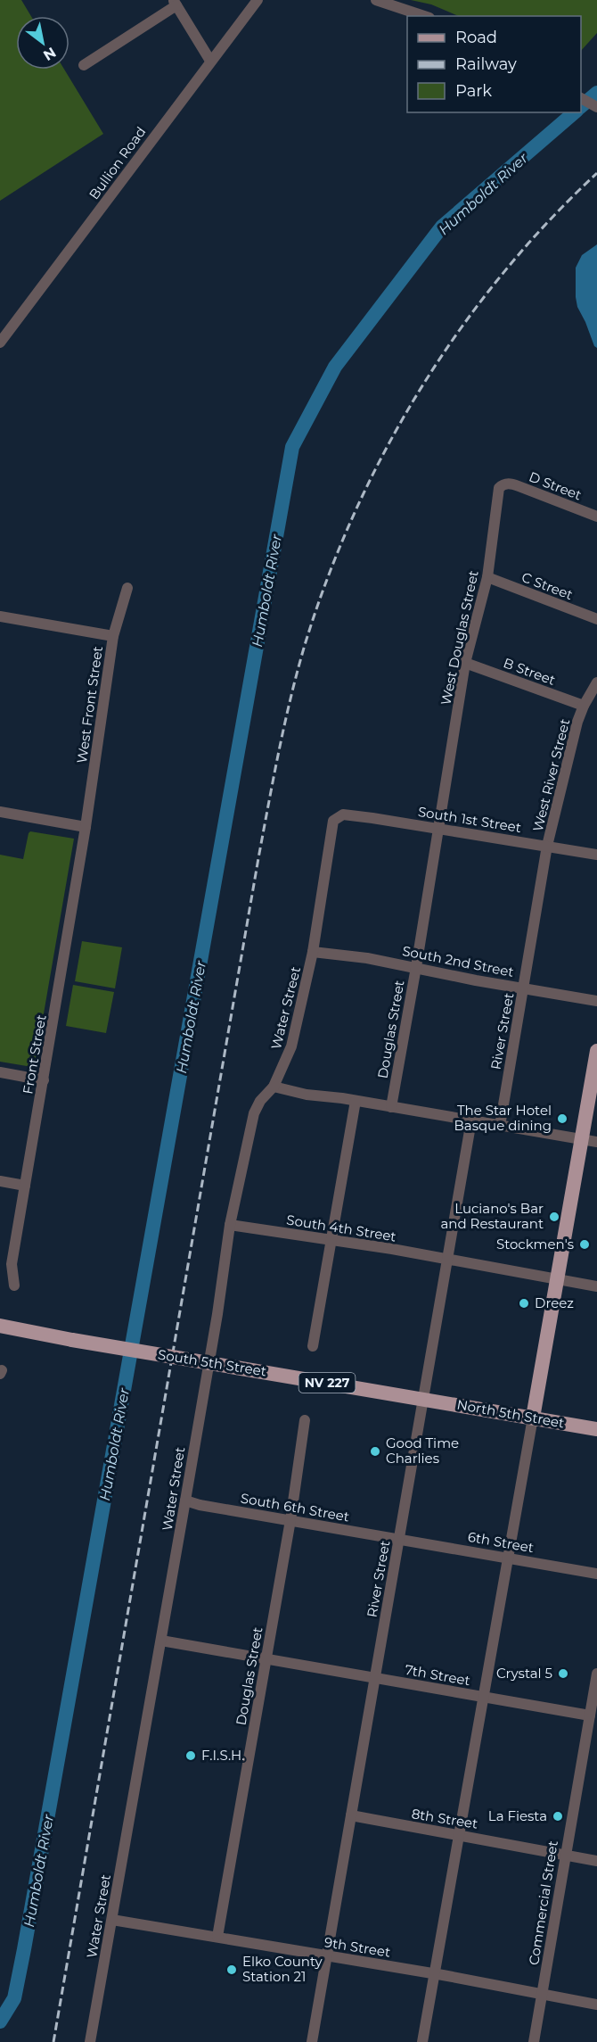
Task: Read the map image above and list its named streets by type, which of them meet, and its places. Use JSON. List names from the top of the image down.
{
  "streets": {
    "main road": ["South 5th Street", "NV 227", "North 5th Street"],
    "street": [
      "Bullion Road",
      "D Street",
      "C Street",
      "West Douglas Street",
      "B Street",
      "West Front Street",
      "West River Street",
      "South 1st Street",
      "South 2nd Street",
      "Water Street",
      "Douglas Street",
      "River Street",
      "Front Street",
      "South 4th Street",
      "South 6th Street",
      "6th Street",
      "7th Street",
      "8th Street",
      "Commercial Street",
      "9th Street"
    ]
  },
  "crossings": [
    ["D Street", "West Douglas Street"],
    ["C Street", "West Douglas Street"],
    ["West Douglas Street", "B Street"],
    ["West Douglas Street", "South 1st Street"],
    ["West Douglas Street", "Douglas Street"],
    ["B Street", "West River Street"],
    ["West Front Street", "Front Street"],
    ["West River Street", "South 1st Street"],
    ["West River Street", "River Street"],
    ["South 1st Street", "Water Street"],
    ["South 1st Street", "Douglas Street"],
    ["South 1st Street", "River Street"],
    ["South 2nd Street", "Water Street"],
    ["South 2nd Street", "Douglas Street"],
    ["South 2nd Street", "River Street"],
    ["Water Street", "South 4th Street"],
    ["Water Street", "South 6th Street"],
    ["Water Street", "7th Street"],
    ["Water Street", "9th Street"],
    ["Douglas Street", "South 6th Street"],
    ["Douglas Street", "7th Street"],
    ["Douglas Street", "9th Street"],
    ["River Street", "South 4th Street"],
    ["River Street", "South 5th Street"],
    ["River Street", "North 5th Street"],
    ["River Street", "South 6th Street"],
    ["River Street", "6th Street"],
    ["River Street", "7th Street"],
    ["River Street", "8th Street"],
    ["River Street", "9th Street"],
    ["South 5th Street", "North 5th Street"],
    ["South 6th Street", "6th Street"],
    ["7th Street", "Commercial Street"],
    ["8th Street", "Commercial Street"],
    ["Commercial Street", "9th Street"]
  ],
  "water": ["Humboldt River"],
  "places": [
    "The Star Hotel Basque dining",
    "Luciano's Bar and Restaurant",
    "Stockmen's",
    "Dreez",
    "Good Time Charlies",
    "Crystal 5",
    "F.I.S.H.",
    "La Fiesta",
    "Elko County Station 21"
  ],
  "legend": ["Road", "Railway", "Park"],
  "north": "bottom right"
}
